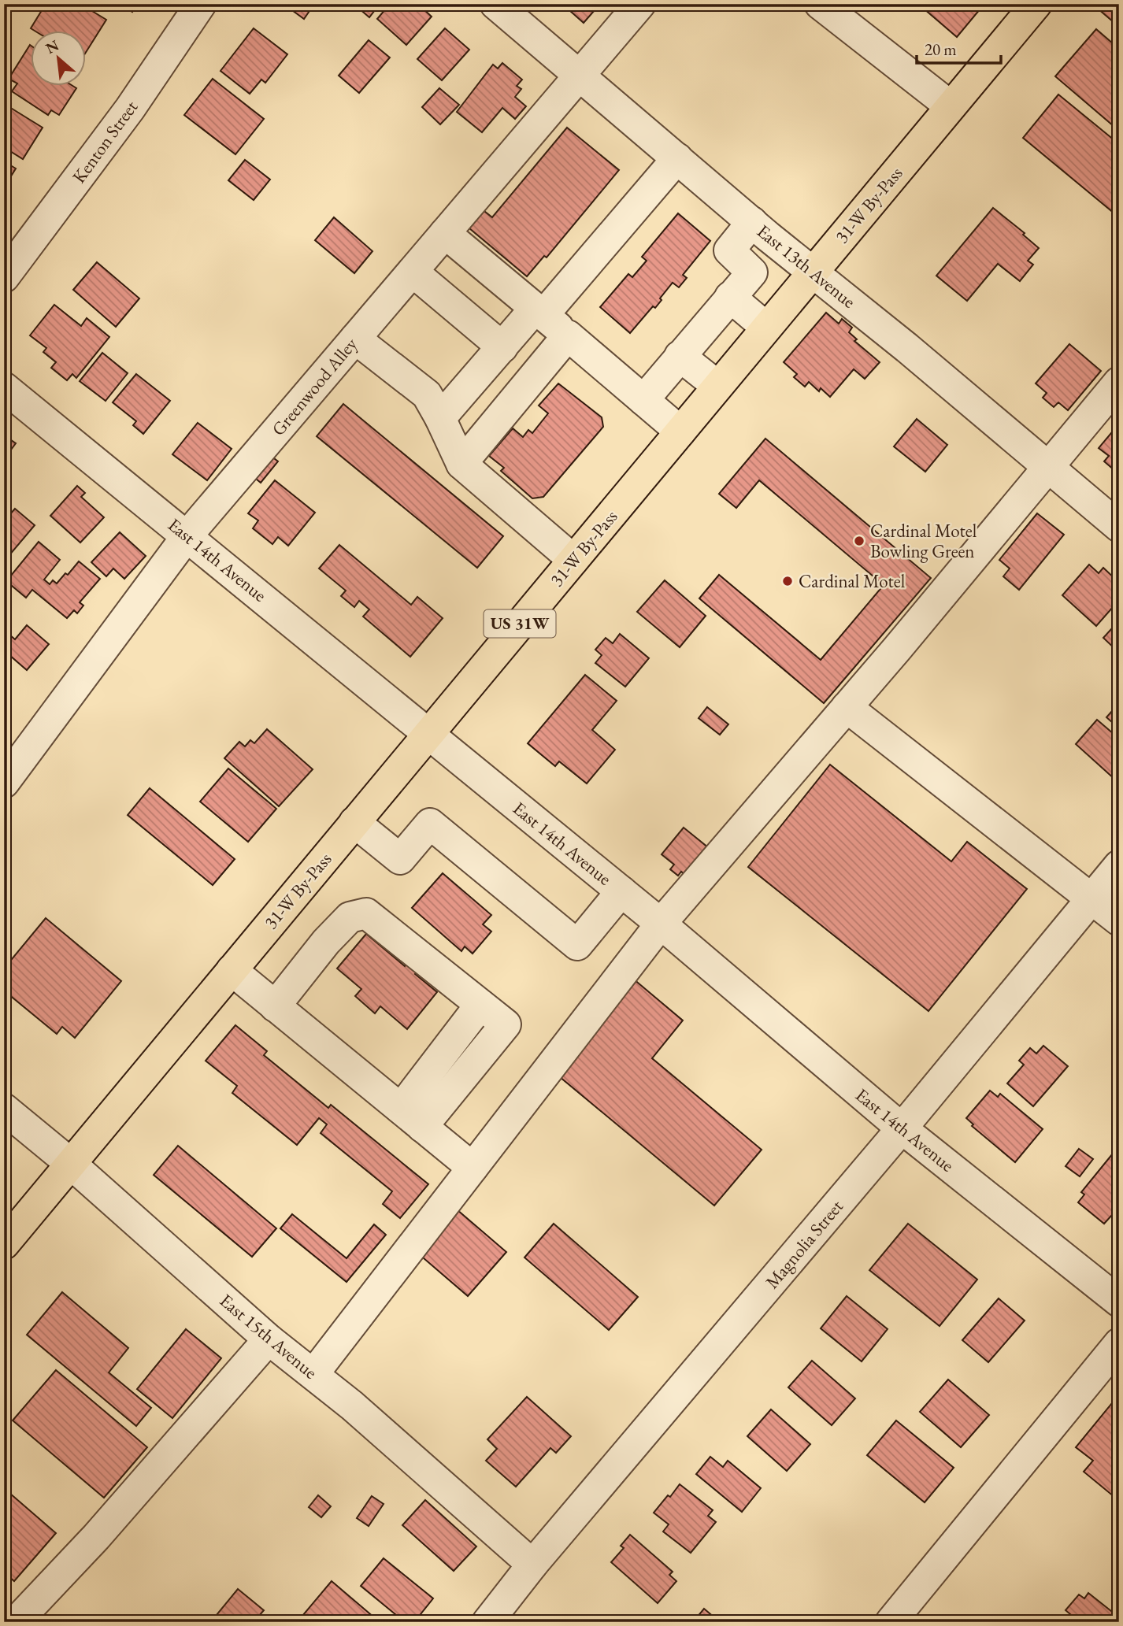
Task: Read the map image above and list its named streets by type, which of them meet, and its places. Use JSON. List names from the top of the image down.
{
  "streets": {
    "main road": ["31-W By-Pass", "US 31W"],
    "street": [
      "Kenton Street",
      "East 13th Avenue",
      "Greenwood Alley",
      "East 14th Avenue",
      "Magnolia Street",
      "East 15th Avenue"
    ]
  },
  "crossings": [
    ["31-W By-Pass", "East 13th Avenue"],
    ["31-W By-Pass", "East 14th Avenue"],
    ["31-W By-Pass", "East 15th Avenue"],
    ["East 13th Avenue", "Greenwood Alley"],
    ["Greenwood Alley", "East 14th Avenue"],
    ["East 14th Avenue", "Magnolia Street"],
    ["Magnolia Street", "East 15th Avenue"]
  ],
  "places": ["Cardinal Motel Bowling Green", "Cardinal Motel"],
  "scale_bar": "20 m",
  "north": "top left"
}
